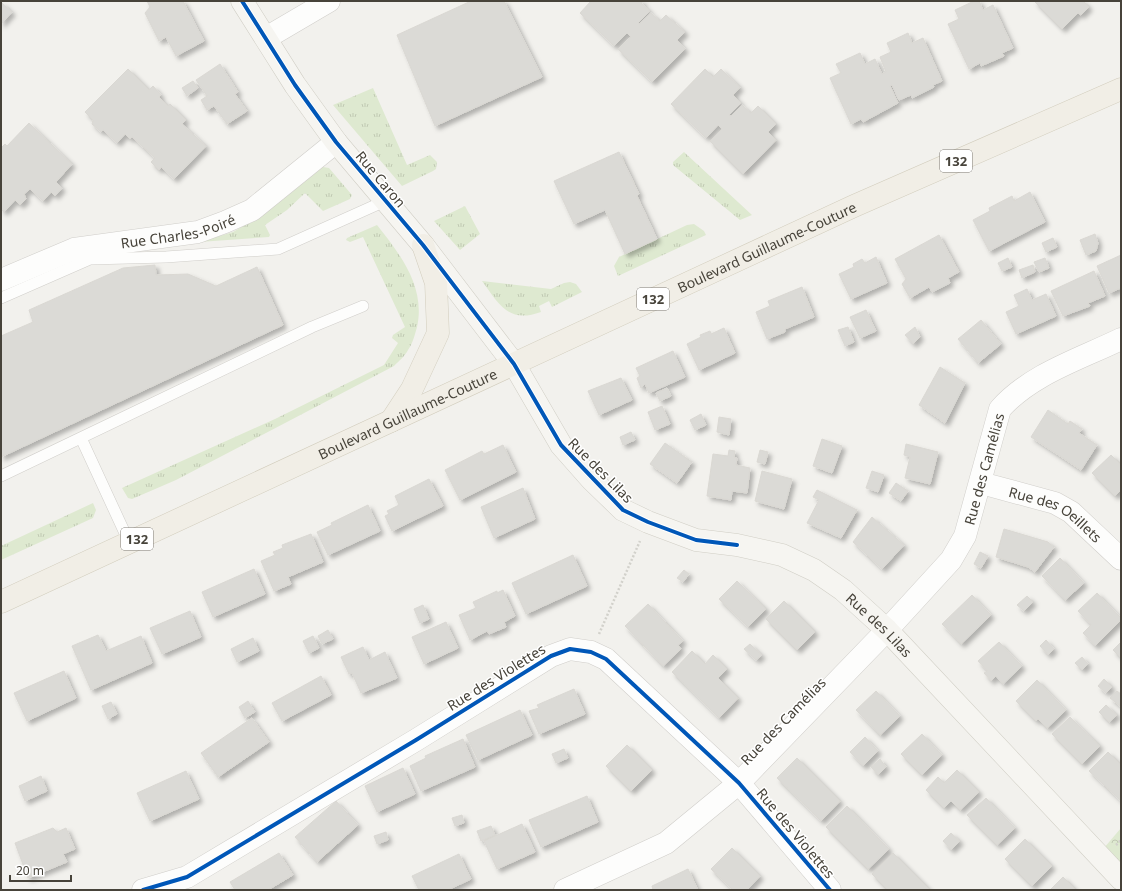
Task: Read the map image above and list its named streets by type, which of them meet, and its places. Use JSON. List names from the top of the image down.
{
  "streets": {
    "main road": ["132", "Boulevard Guillaume-Couture"],
    "street": [
      "Rue Caron",
      "Rue Charles-Poiré",
      "Rue des Camélias",
      "Rue des Lilas",
      "Rue des Oeillets",
      "Rue des Violettes"
    ]
  },
  "crossings": [
    ["Rue Caron", "Rue Charles-Poiré"],
    ["Rue Caron", "Boulevard Guillaume-Couture"],
    ["Rue Caron", "Rue des Lilas"],
    ["Boulevard Guillaume-Couture", "Rue des Lilas"],
    ["Rue des Camélias", "Rue des Lilas"],
    ["Rue des Camélias", "Rue des Oeillets"],
    ["Rue des Camélias", "Rue des Violettes"]
  ],
  "scale_bar": "20 m"
}
